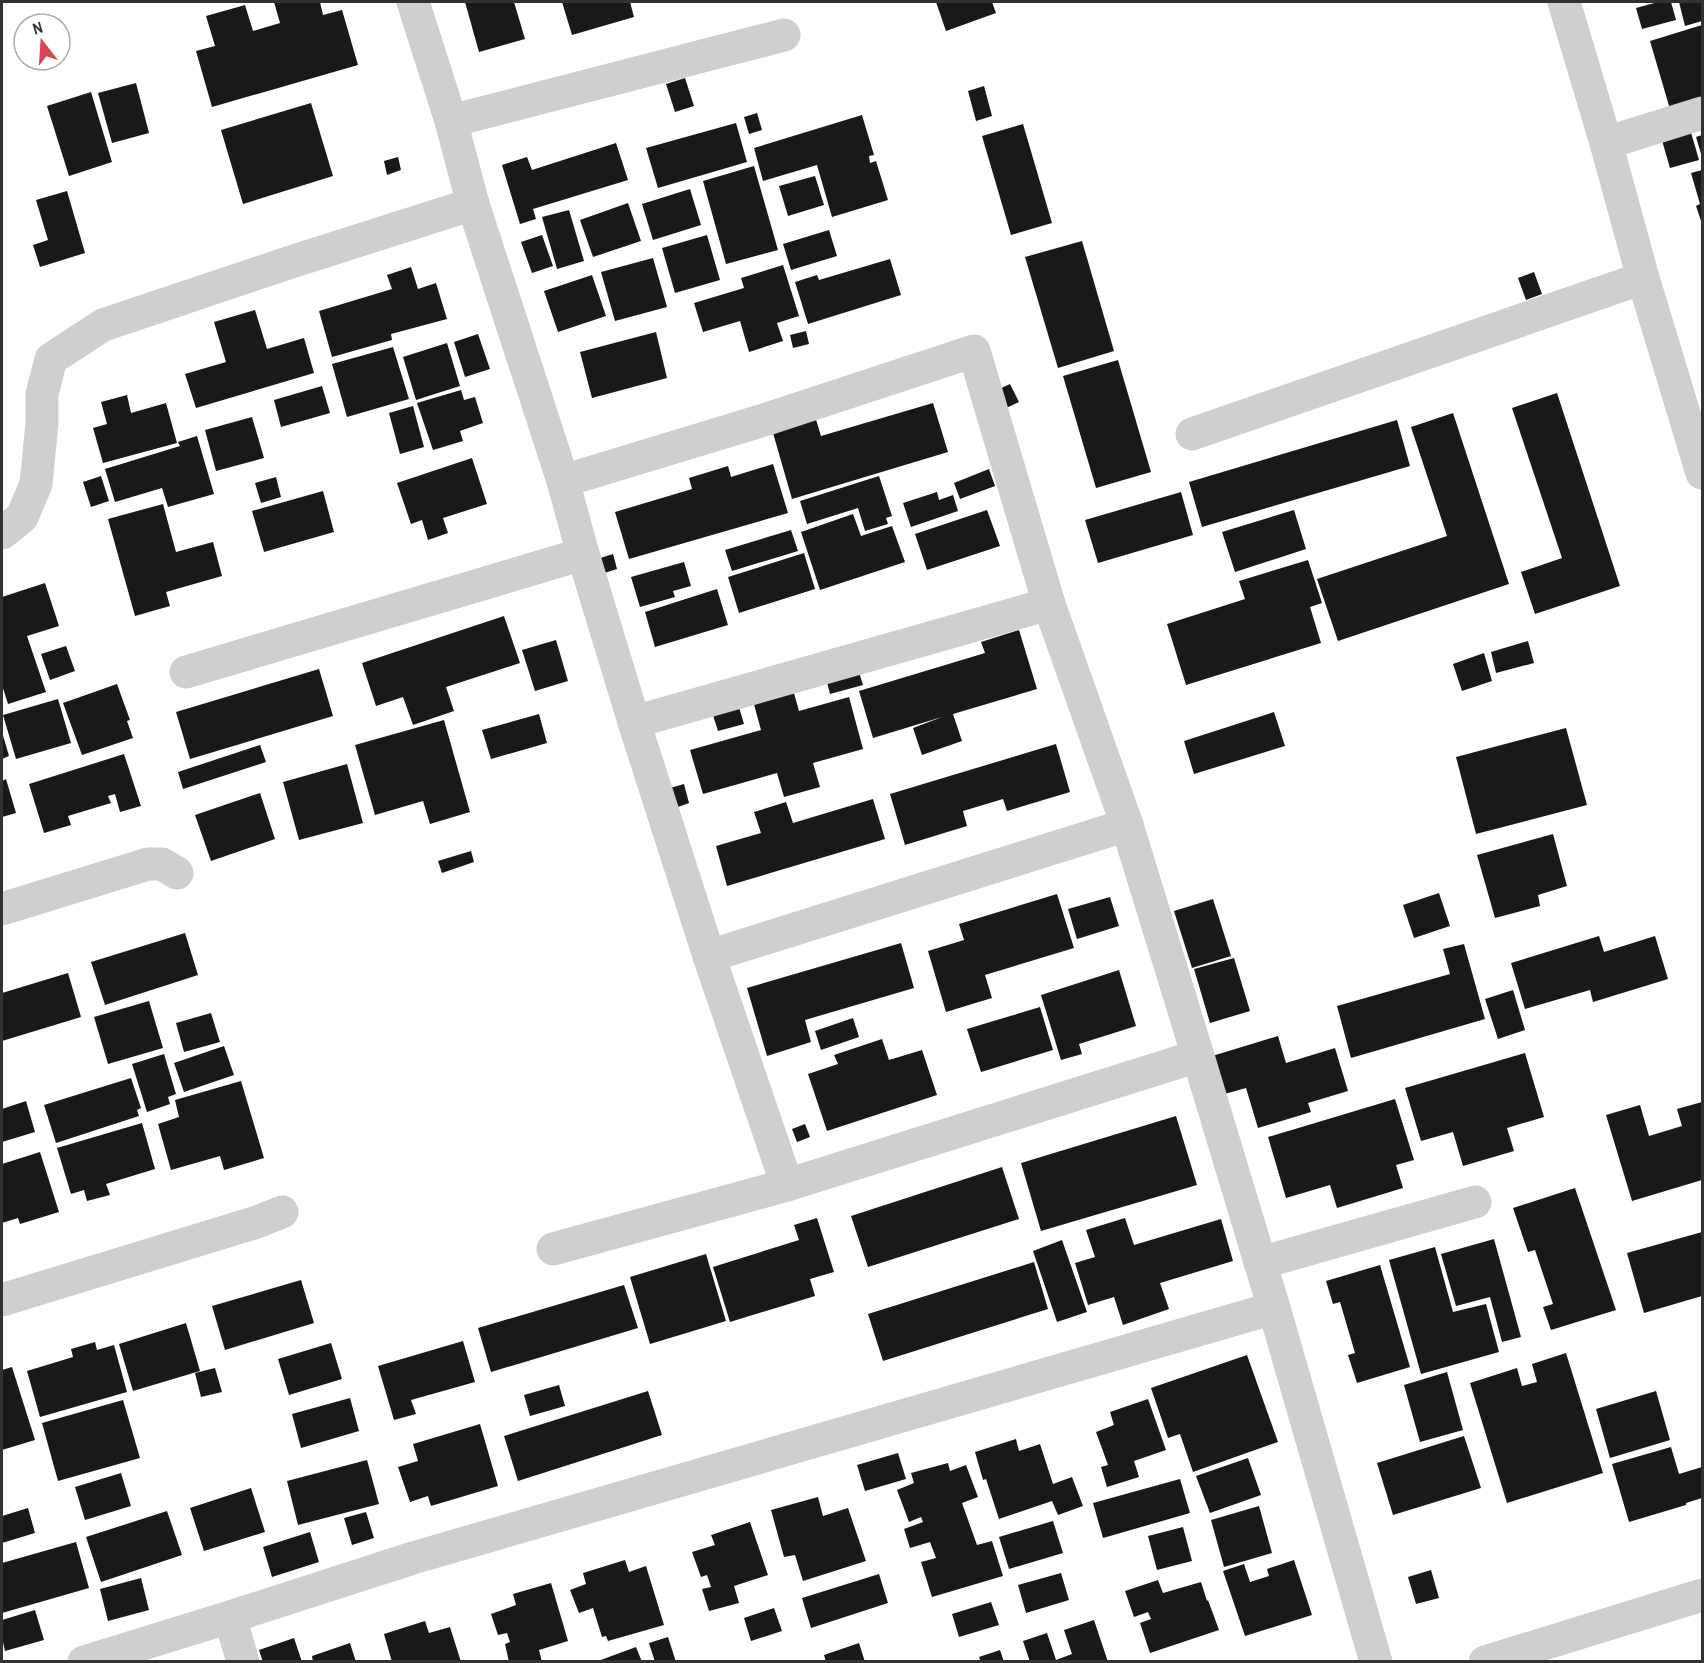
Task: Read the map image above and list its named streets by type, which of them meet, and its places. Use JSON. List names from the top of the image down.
{
  "north": "top"
}
